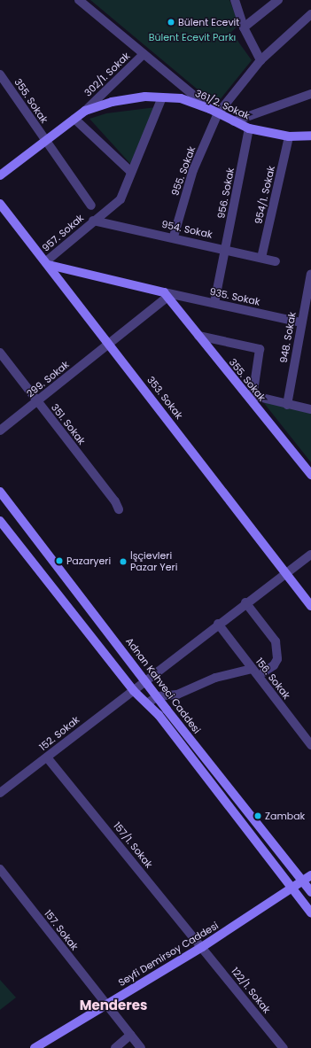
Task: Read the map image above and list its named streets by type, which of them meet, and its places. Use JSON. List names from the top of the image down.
{
  "streets": {
    "main road": [
      "355. Sokak",
      "361/2. Sokak",
      "935. Sokak",
      "353. Sokak",
      "Adnan Kahveci Caddesi",
      "Seyfi Demirsoy Caddesi"
    ],
    "street": [
      "302/1. Sokak",
      "955. Sokak",
      "956. Sokak",
      "954/1. Sokak",
      "954. Sokak",
      "957. Sokak",
      "948. Sokak",
      "299. Sokak",
      "351. Sokak",
      "156. Sokak",
      "152. Sokak",
      "157/1. Sokak",
      "157. Sokak",
      "122/1. Sokak"
    ]
  },
  "crossings": [
    ["302/1. Sokak", "361/2. Sokak"],
    ["355. Sokak", "361/2. Sokak"],
    ["355. Sokak", "935. Sokak"],
    ["355. Sokak", "299. Sokak"],
    ["361/2. Sokak", "955. Sokak"],
    ["361/2. Sokak", "956. Sokak"],
    ["361/2. Sokak", "954/1. Sokak"],
    ["361/2. Sokak", "957. Sokak"],
    ["955. Sokak", "954. Sokak"],
    ["956. Sokak", "954. Sokak"],
    ["956. Sokak", "935. Sokak"],
    ["954/1. Sokak", "954. Sokak"],
    ["954. Sokak", "957. Sokak"],
    ["957. Sokak", "935. Sokak"],
    ["957. Sokak", "353. Sokak"],
    ["935. Sokak", "948. Sokak"],
    ["935. Sokak", "299. Sokak"],
    ["935. Sokak", "353. Sokak"],
    ["299. Sokak", "353. Sokak"],
    ["299. Sokak", "351. Sokak"],
    ["353. Sokak", "152. Sokak"],
    ["156. Sokak", "152. Sokak"],
    ["Adnan Kahveci Caddesi", "152. Sokak"],
    ["Adnan Kahveci Caddesi", "Seyfi Demirsoy Caddesi"],
    ["152. Sokak", "157/1. Sokak"],
    ["157/1. Sokak", "Seyfi Demirsoy Caddesi"],
    ["157/1. Sokak", "122/1. Sokak"],
    ["157. Sokak", "Seyfi Demirsoy Caddesi"],
    ["Seyfi Demirsoy Caddesi", "122/1. Sokak"]
  ],
  "districts": ["Menderes"],
  "parks": ["Bülent Ecevit Parkı"],
  "places": [
    "Bülent Ecevit",
    "Pazaryeri",
    "İşçievleri Pazar Yeri",
    "Zambak"
  ]
}
